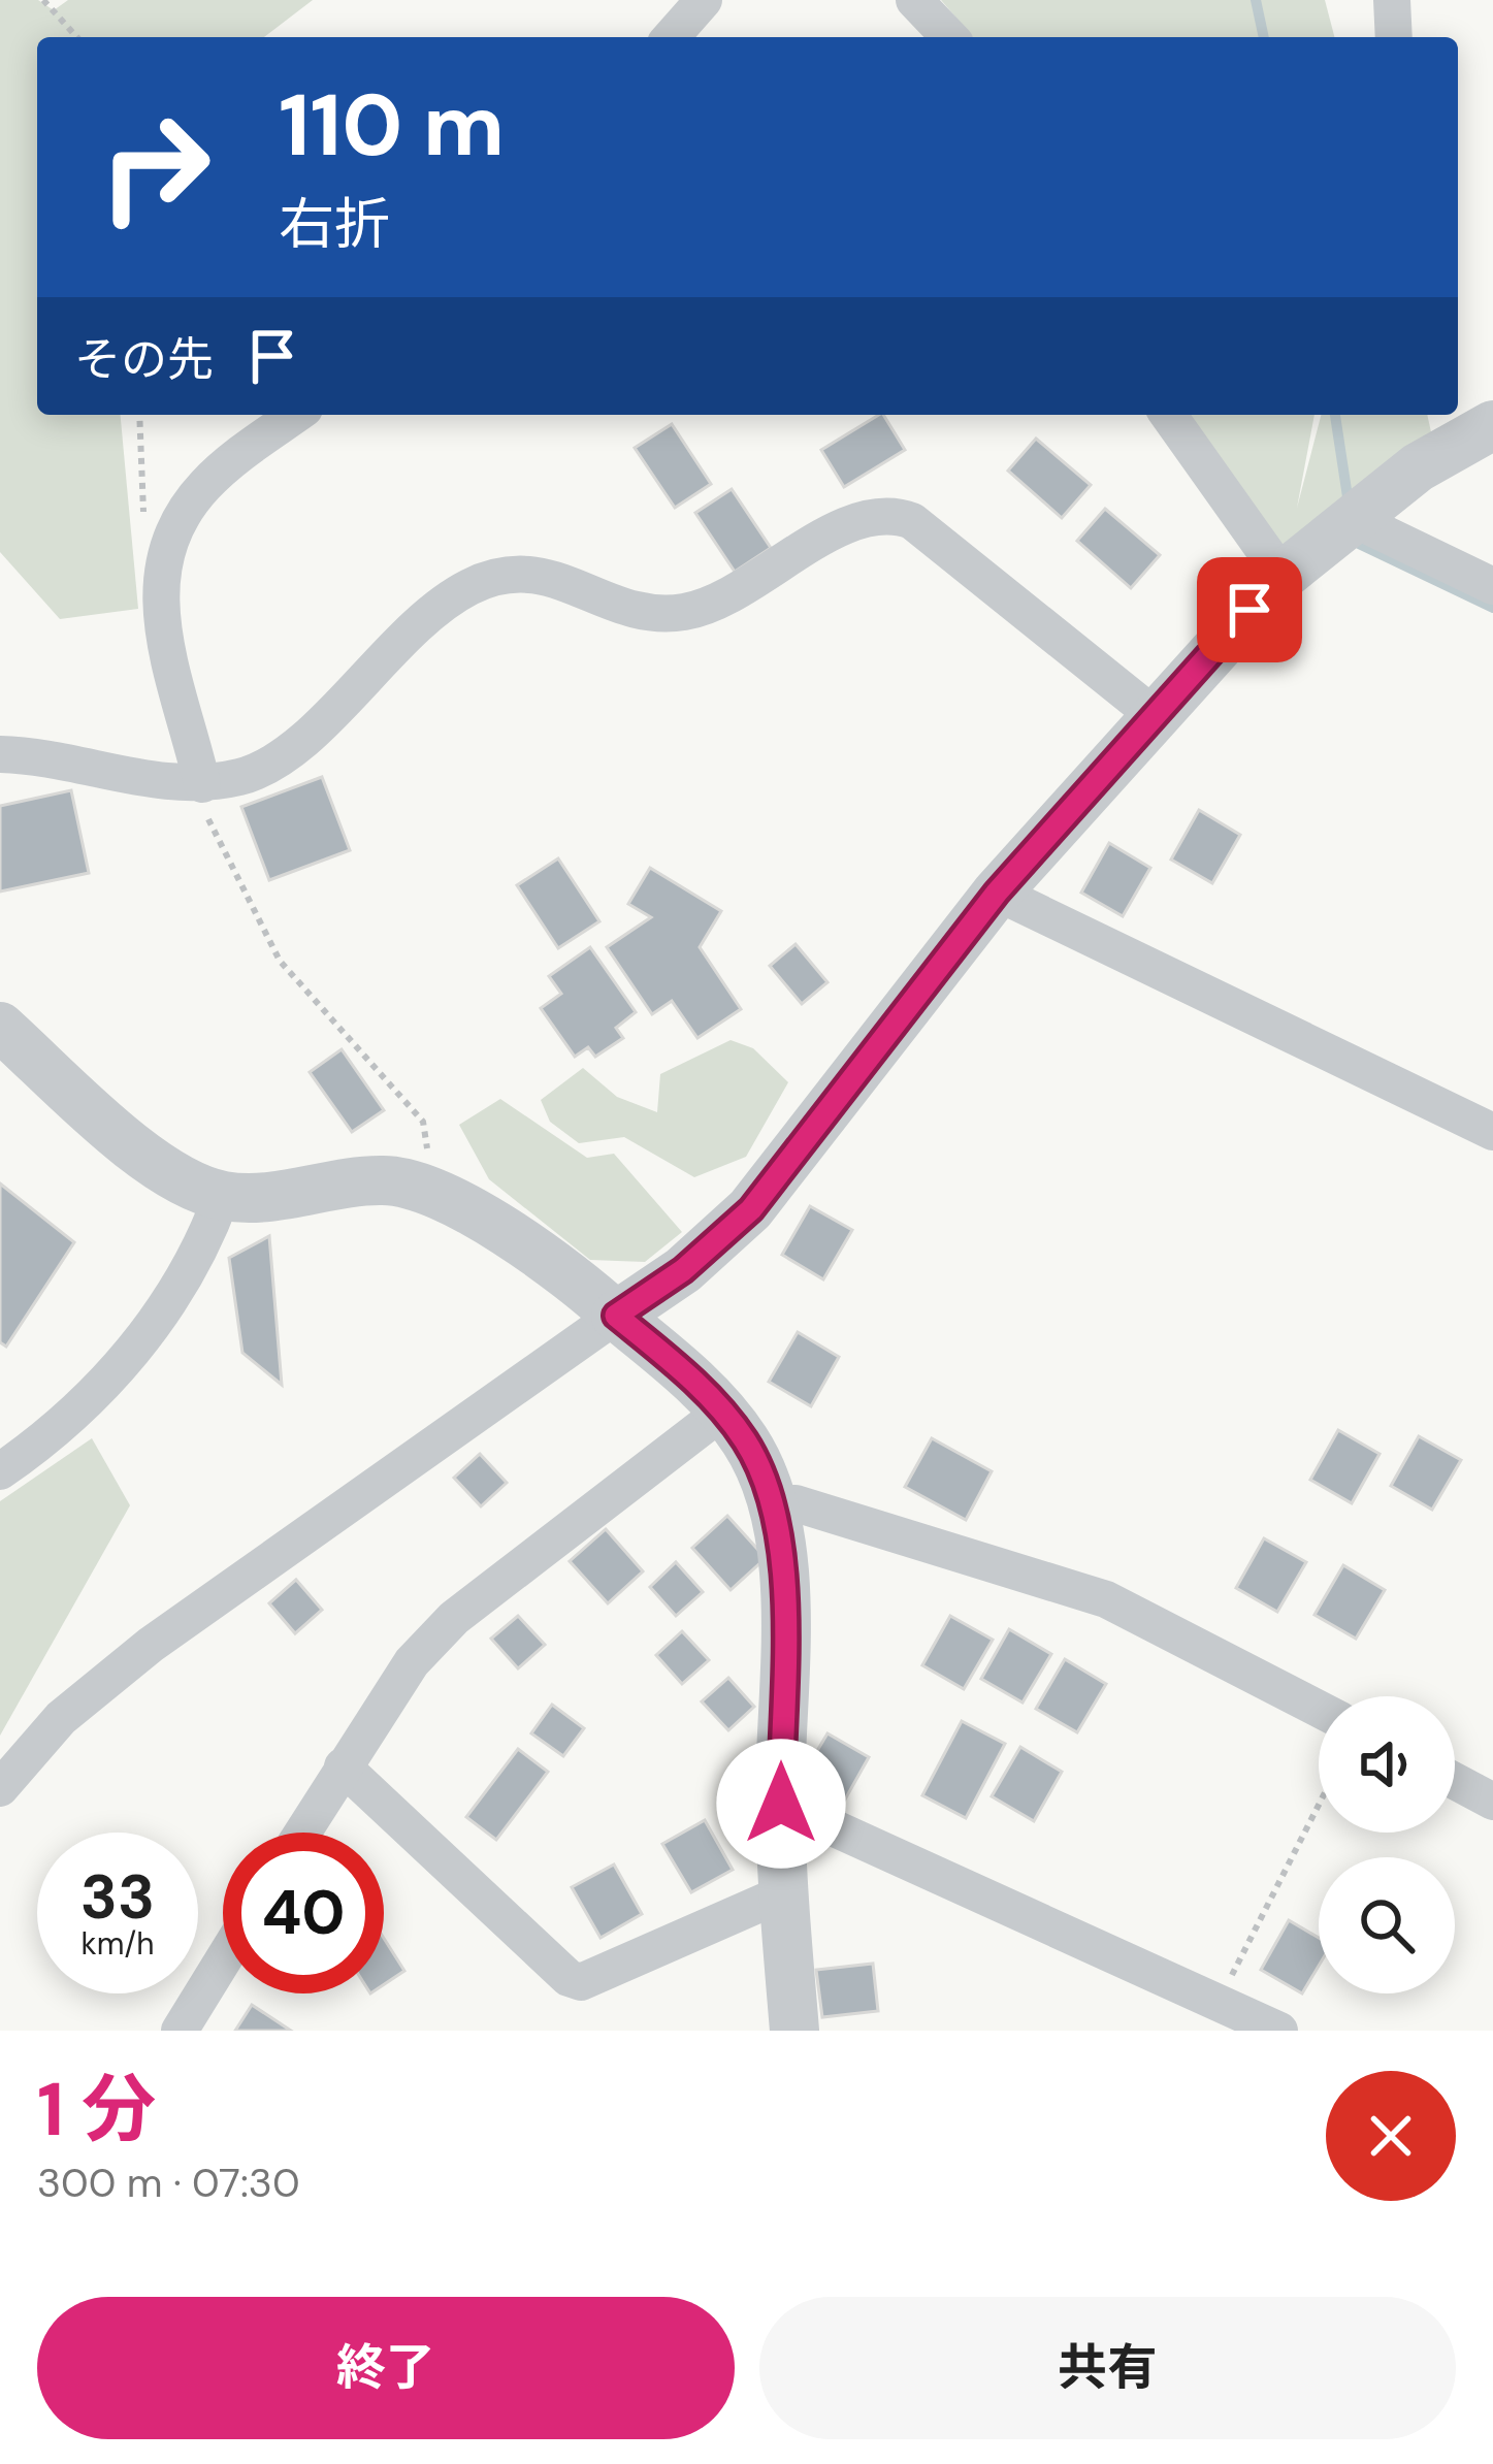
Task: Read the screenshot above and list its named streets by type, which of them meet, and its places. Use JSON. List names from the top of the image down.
{
  "page": {
    "turn": ["110 m", "右折"],
    "then": "その先",
    "speed": "33 km/h",
    "limit": "40",
    "heading": ["1 分", "300 m · 07:30"],
    "buttons": ["終了", "共有"]
  }
}
